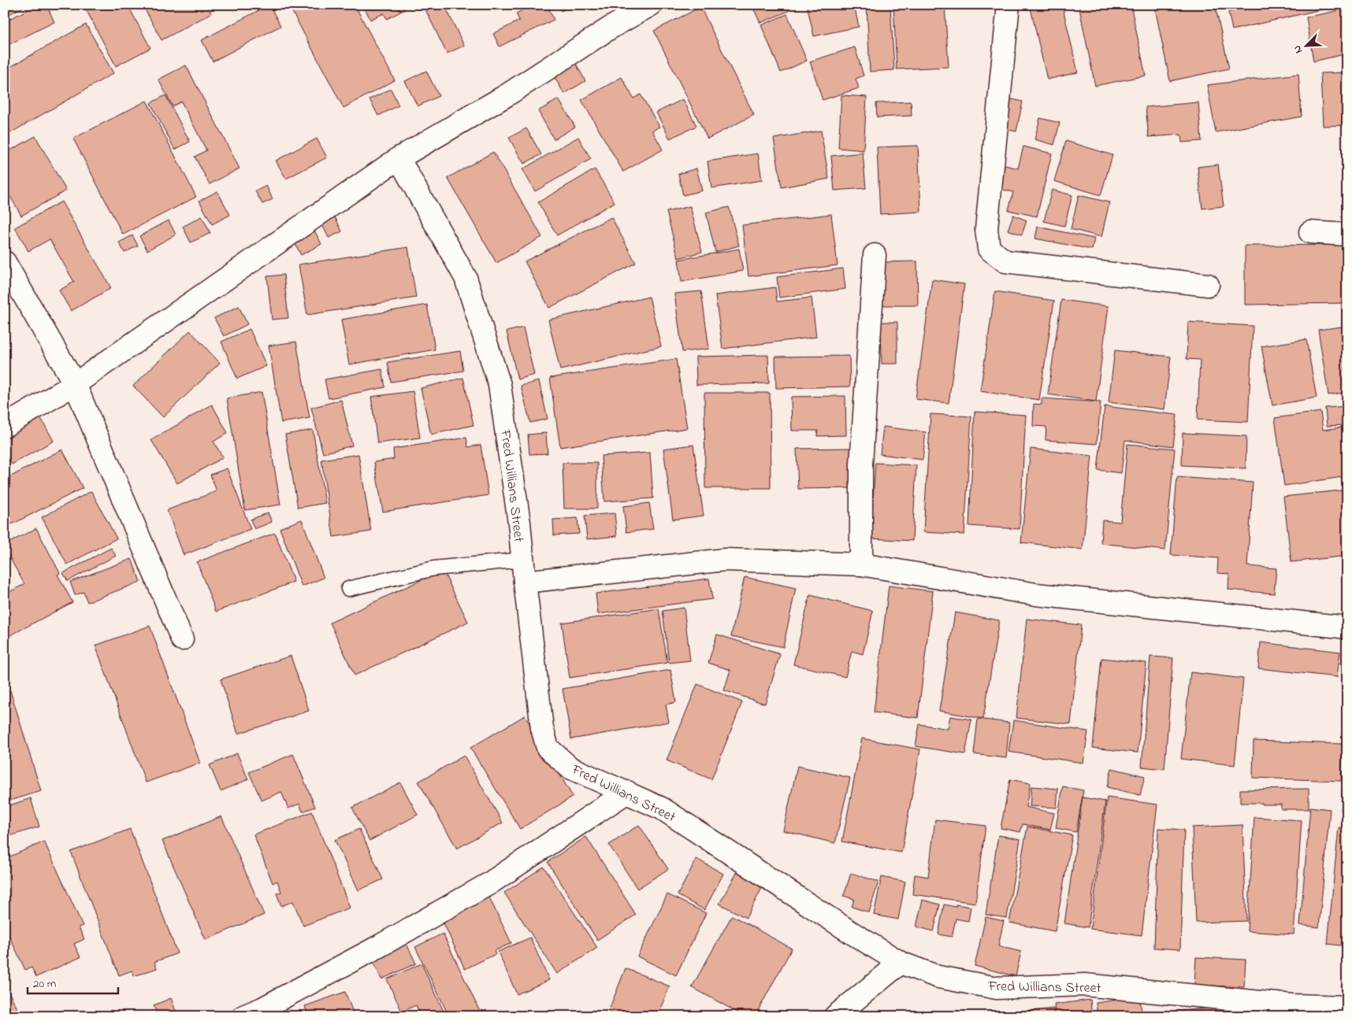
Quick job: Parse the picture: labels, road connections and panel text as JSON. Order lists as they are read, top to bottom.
{
  "streets": {
    "street": ["Fred Willians Street"]
  },
  "scale_bar": "20 m",
  "north": "bottom left"
}
